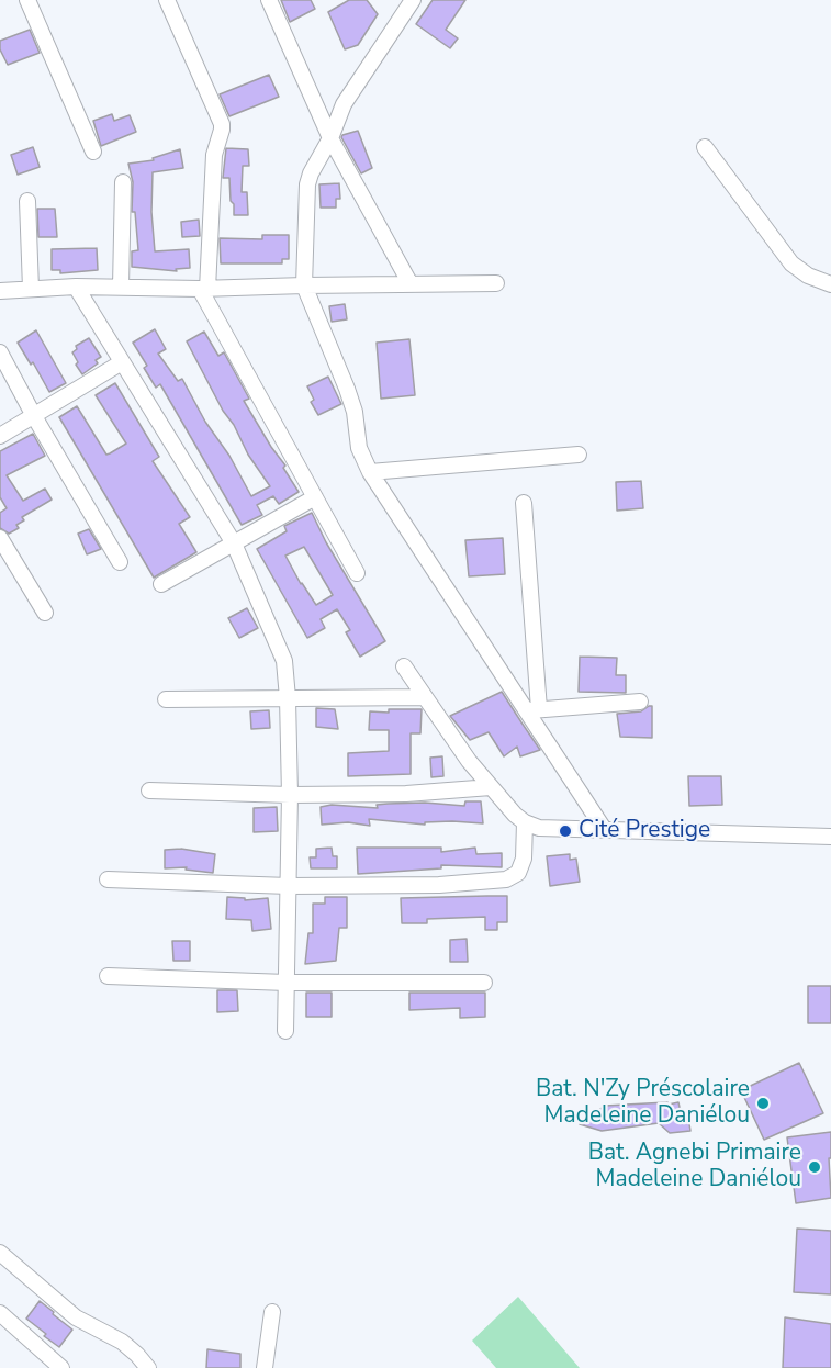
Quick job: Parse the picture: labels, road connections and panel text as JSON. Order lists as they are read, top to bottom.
{
  "places": ["Cité Prestige", "Bat. N'Zy Préscolaire Madeleine Daniélou", "Bat. Agnebi Primaire Madeleine Daniélou"]
}
